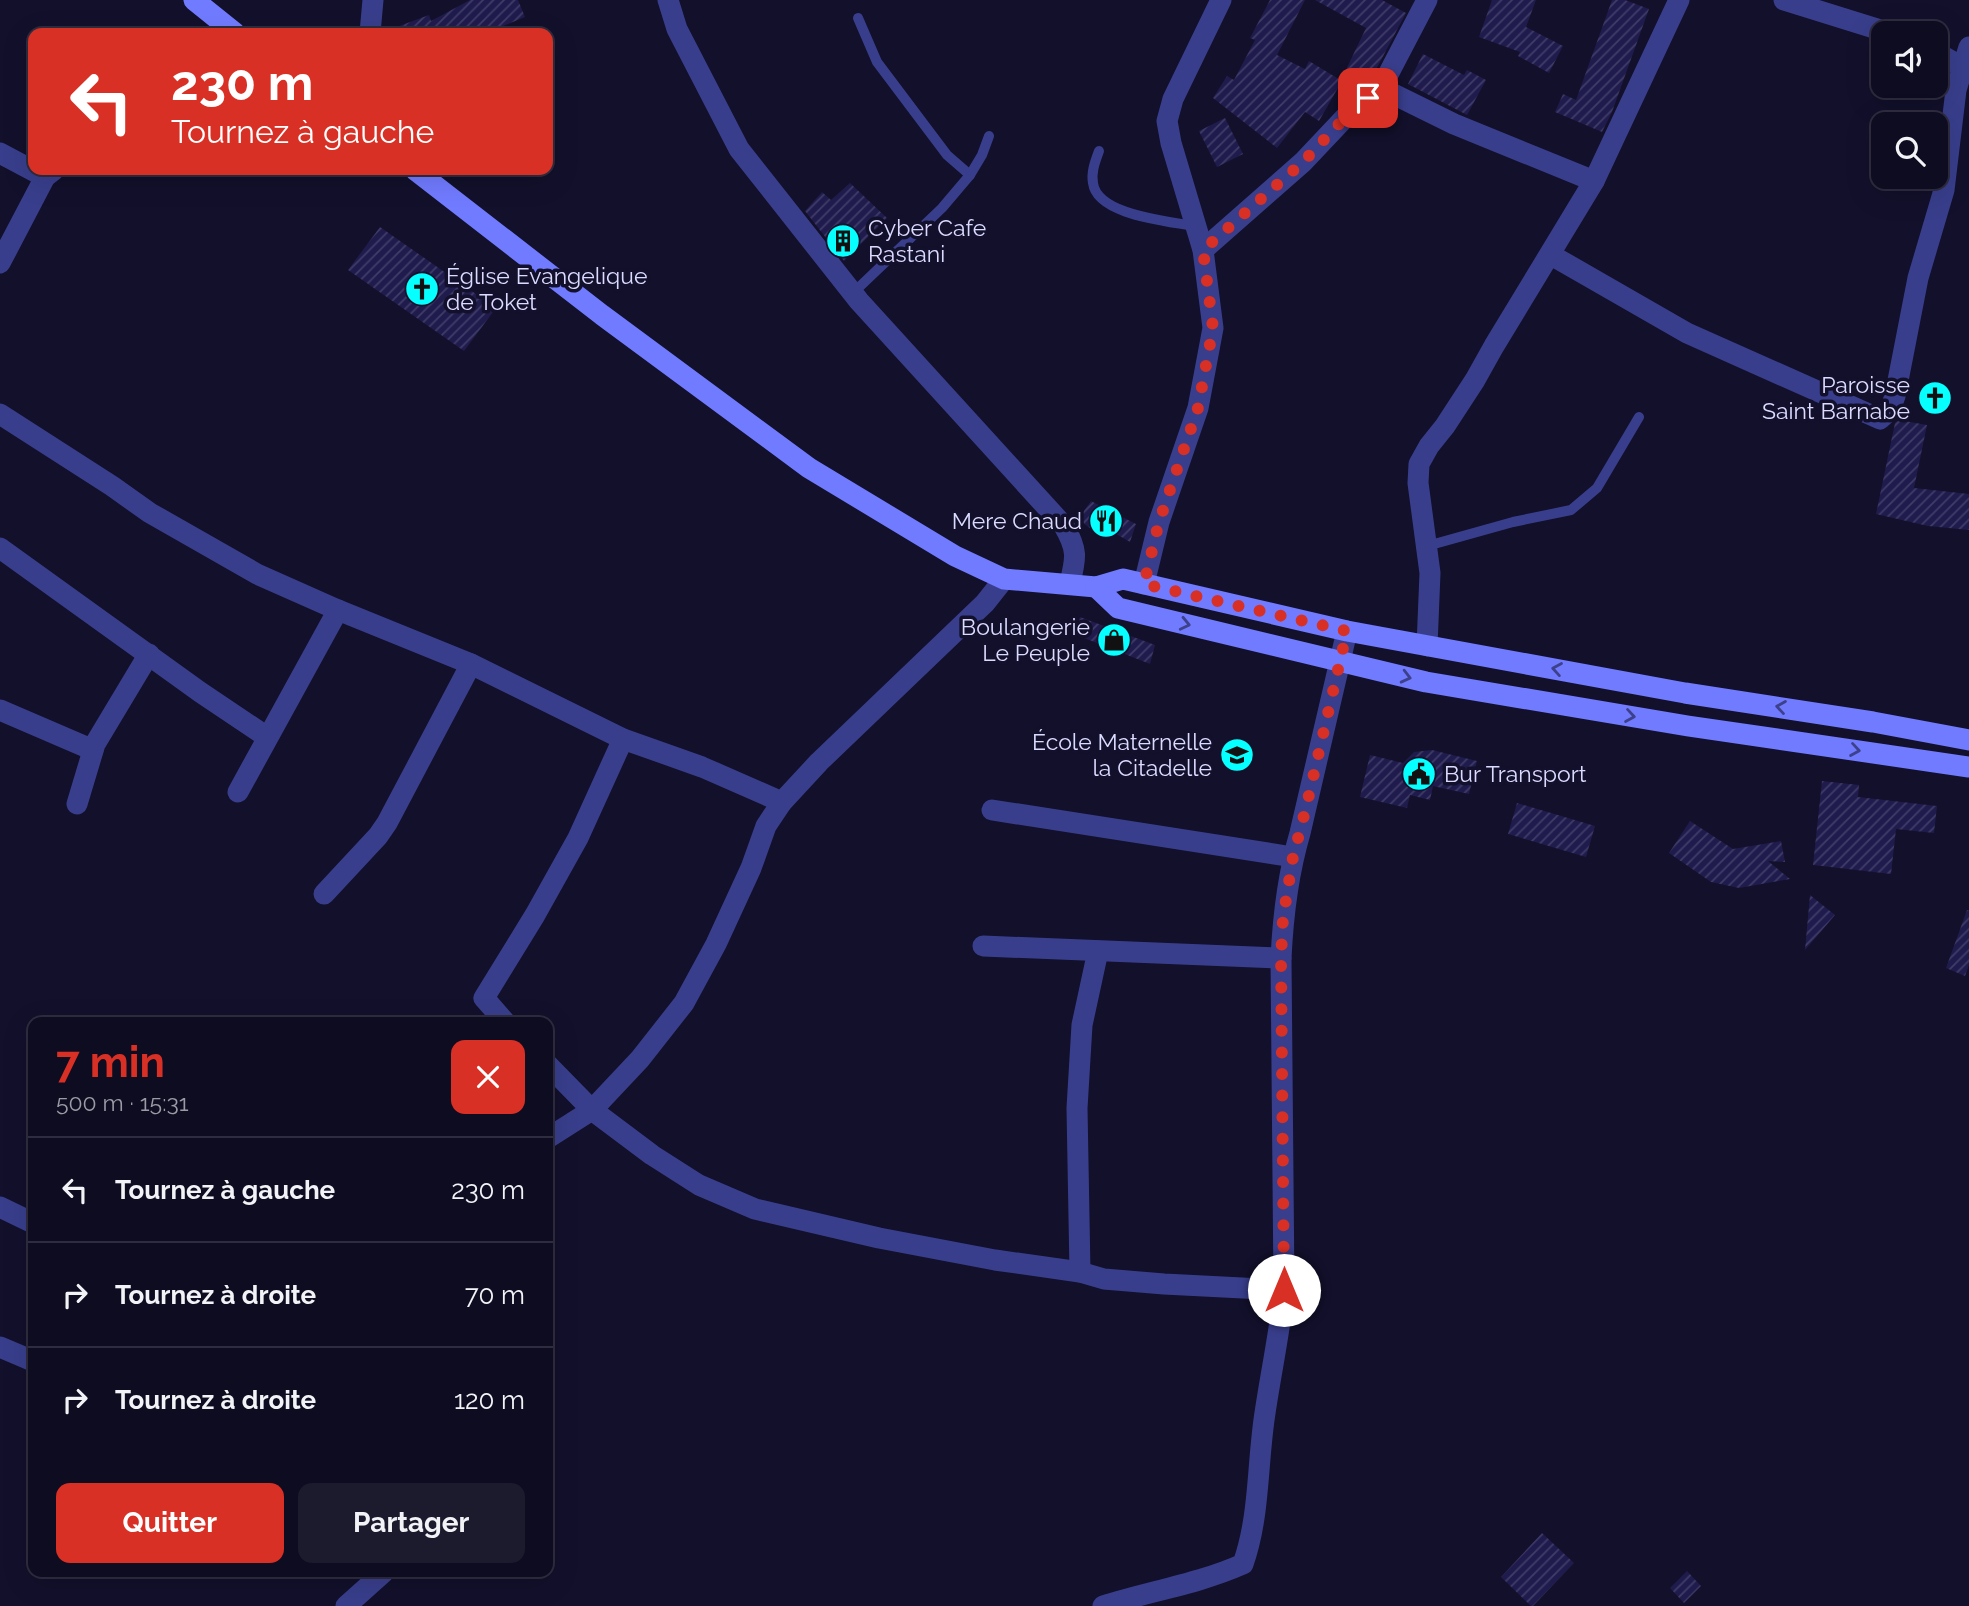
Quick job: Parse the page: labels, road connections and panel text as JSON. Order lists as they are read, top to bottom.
{
  "places": {
    "building": ["Cyber Cafe Rastani"],
    "church": ["Église Evangelique de Toket", "Paroisse Saint Barnabe"],
    "restaurant": ["Mere Chaud"],
    "shop": ["Boulangerie Le Peuple"],
    "school or university": ["École Maternelle la Citadelle"],
    "public building": ["Bur Transport"]
  },
  "page": {
    "turn": ["230 m", "Tournez à gauche"],
    "heading": ["7 min", "500 m · 15:31"],
    "list": [
      {
        "name": "Tournez à gauche",
        "value": "230 m"
      },
      {
        "name": "Tournez à droite",
        "value": "70 m"
      },
      {
        "name": "Tournez à droite",
        "value": "120 m"
      }
    ],
    "buttons": ["Quitter", "Partager"]
  }
}
